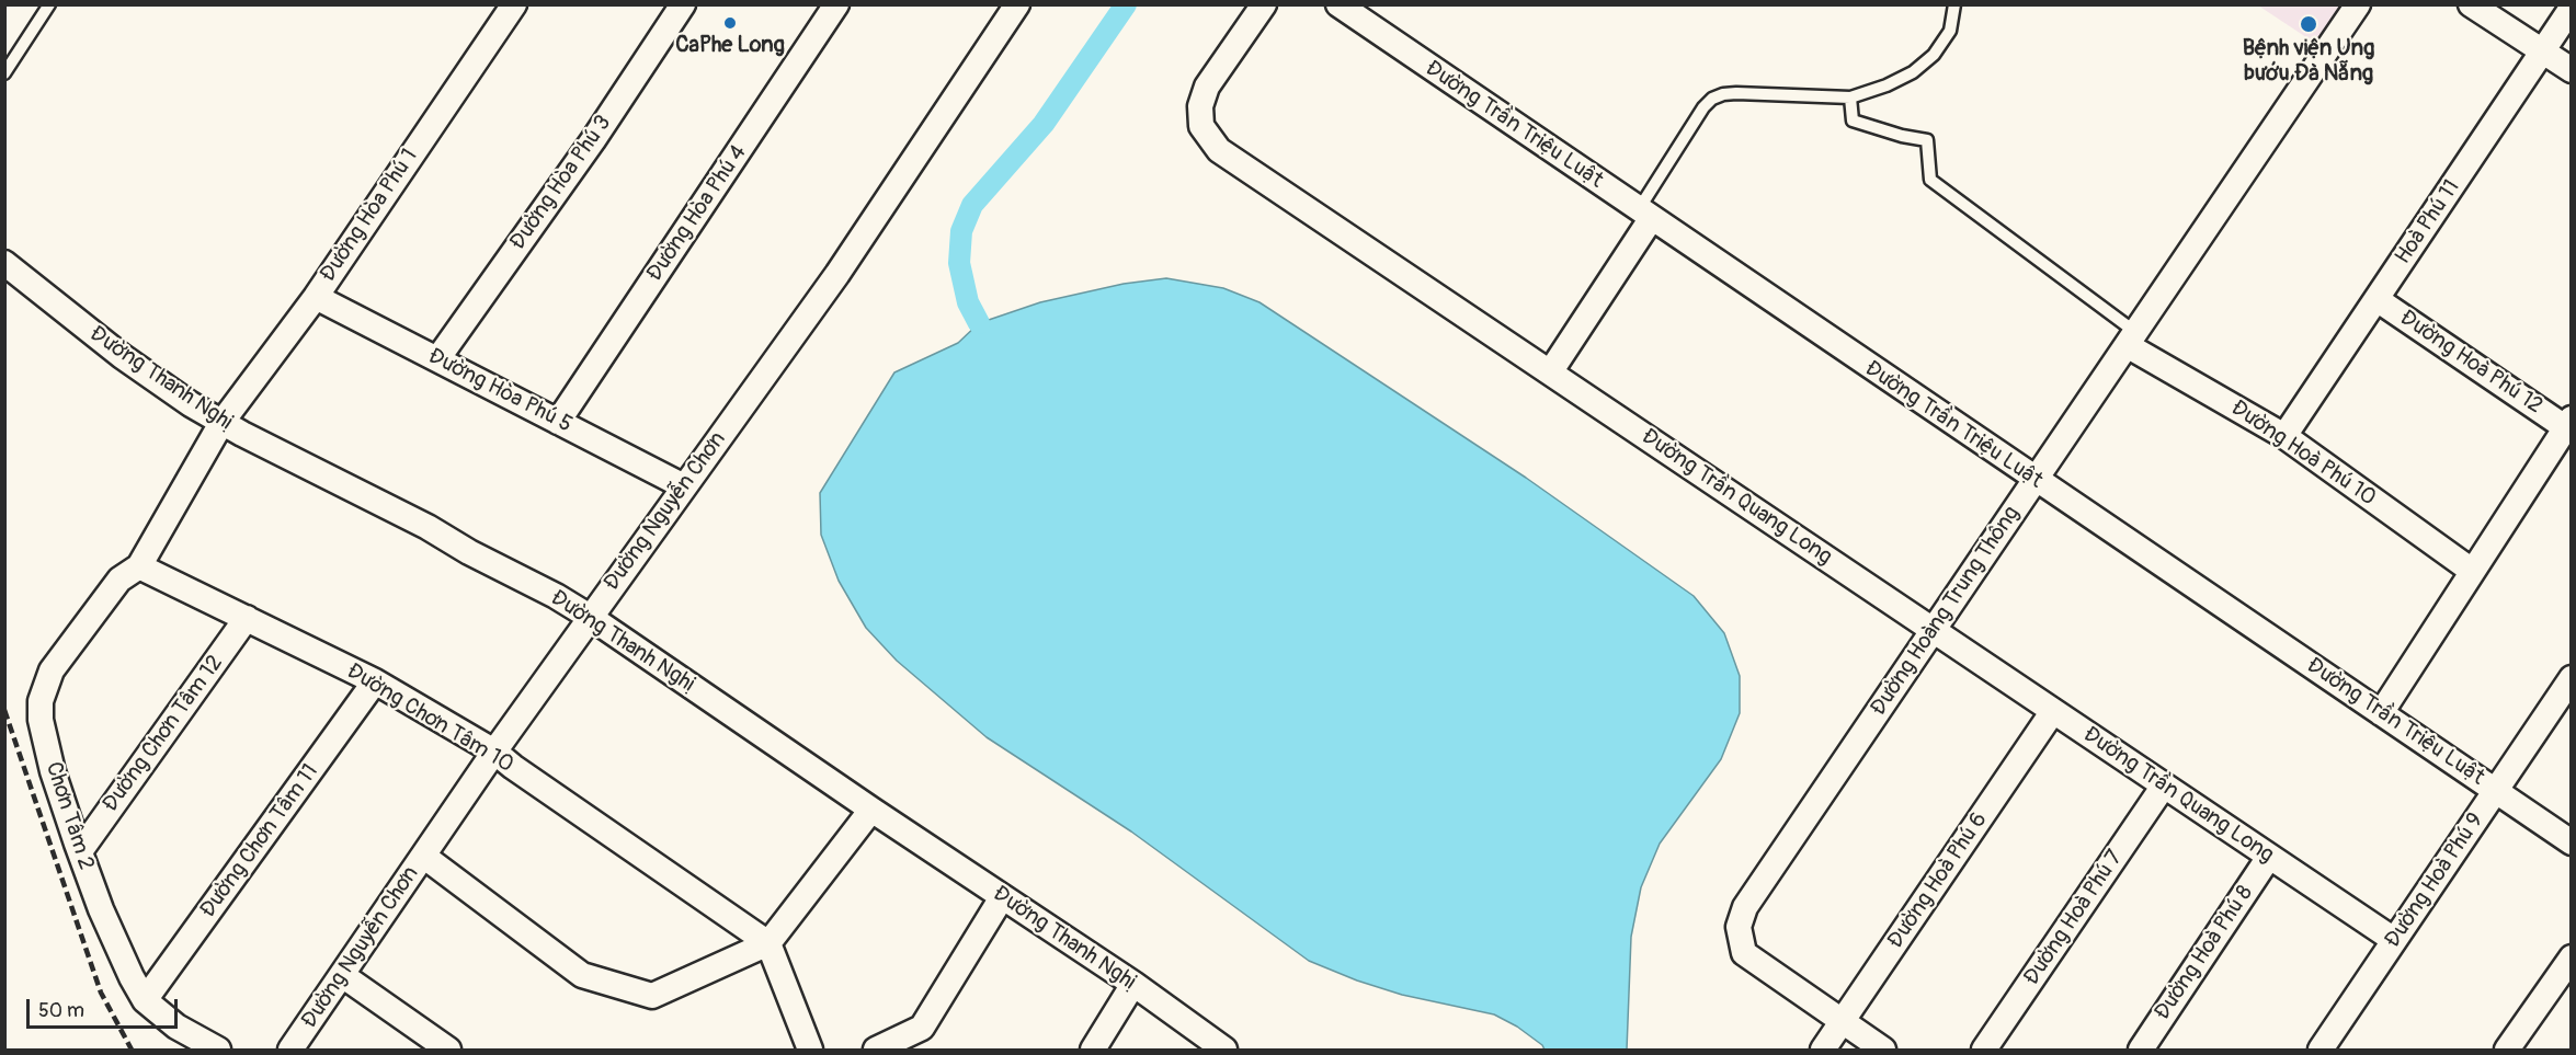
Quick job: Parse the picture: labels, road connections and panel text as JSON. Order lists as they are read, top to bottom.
{
  "streets": {
    "street": [
      "Đường Trần Triệu Luật",
      "Đường Hòa Phú 3",
      "Đường Hòa Phú 4",
      "Đường Hòa Phú 1",
      "Hoà Phú 11",
      "Đường Hoà Phú 12",
      "Đường Thanh Nghị",
      "Đường Hòa Phú 5",
      "Đường Hoà Phú 10",
      "Đường Trần Quang Long",
      "Đường Nguyễn Chơn",
      "Đường Hoàng Trung Thông",
      "Đường Chơn Tâm 10",
      "Đường Chơn Tâm 12",
      "Chơn Tâm 2",
      "Đường Chơn Tâm 11",
      "Đường Hoà Phú 6",
      "Đường Hoà Phú 9",
      "Đường Hoà Phú 7",
      "Đường Hoà Phú 8"
    ]
  },
  "crossings": [
    ["Đường Trần Triệu Luật", "Đường Hoàng Trung Thông"],
    ["Đường Trần Triệu Luật", "Đường Hoà Phú 9"],
    ["Đường Hòa Phú 3", "Đường Hòa Phú 5"],
    ["Đường Hòa Phú 4", "Đường Hòa Phú 5"],
    ["Đường Hòa Phú 1", "Đường Thanh Nghị"],
    ["Đường Hòa Phú 1", "Đường Hòa Phú 5"],
    ["Đường Hòa Phú 1", "Đường Chơn Tâm 10"],
    ["Đường Hòa Phú 1", "Chơn Tâm 2"],
    ["Hoà Phú 11", "Đường Hoà Phú 12"],
    ["Hoà Phú 11", "Đường Hoà Phú 10"],
    ["Đường Thanh Nghị", "Đường Nguyễn Chơn"],
    ["Đường Hòa Phú 5", "Đường Nguyễn Chơn"],
    ["Đường Hoà Phú 10", "Đường Hoàng Trung Thông"],
    ["Đường Trần Quang Long", "Đường Hoàng Trung Thông"],
    ["Đường Trần Quang Long", "Đường Hoà Phú 6"],
    ["Đường Trần Quang Long", "Đường Hoà Phú 9"],
    ["Đường Trần Quang Long", "Đường Hoà Phú 7"],
    ["Đường Trần Quang Long", "Đường Hoà Phú 8"],
    ["Đường Nguyễn Chơn", "Đường Chơn Tâm 10"],
    ["Đường Hoàng Trung Thông", "Đường Hoà Phú 6"],
    ["Đường Chơn Tâm 10", "Đường Chơn Tâm 12"],
    ["Đường Chơn Tâm 10", "Chơn Tâm 2"],
    ["Đường Chơn Tâm 10", "Đường Chơn Tâm 11"],
    ["Đường Chơn Tâm 12", "Chơn Tâm 2"],
    ["Chơn Tâm 2", "Đường Chơn Tâm 11"]
  ],
  "places": ["CaPhe Long", "Bệnh viện Ung bướu Đà Nẵng"],
  "scale_bar": "50 m"
}
